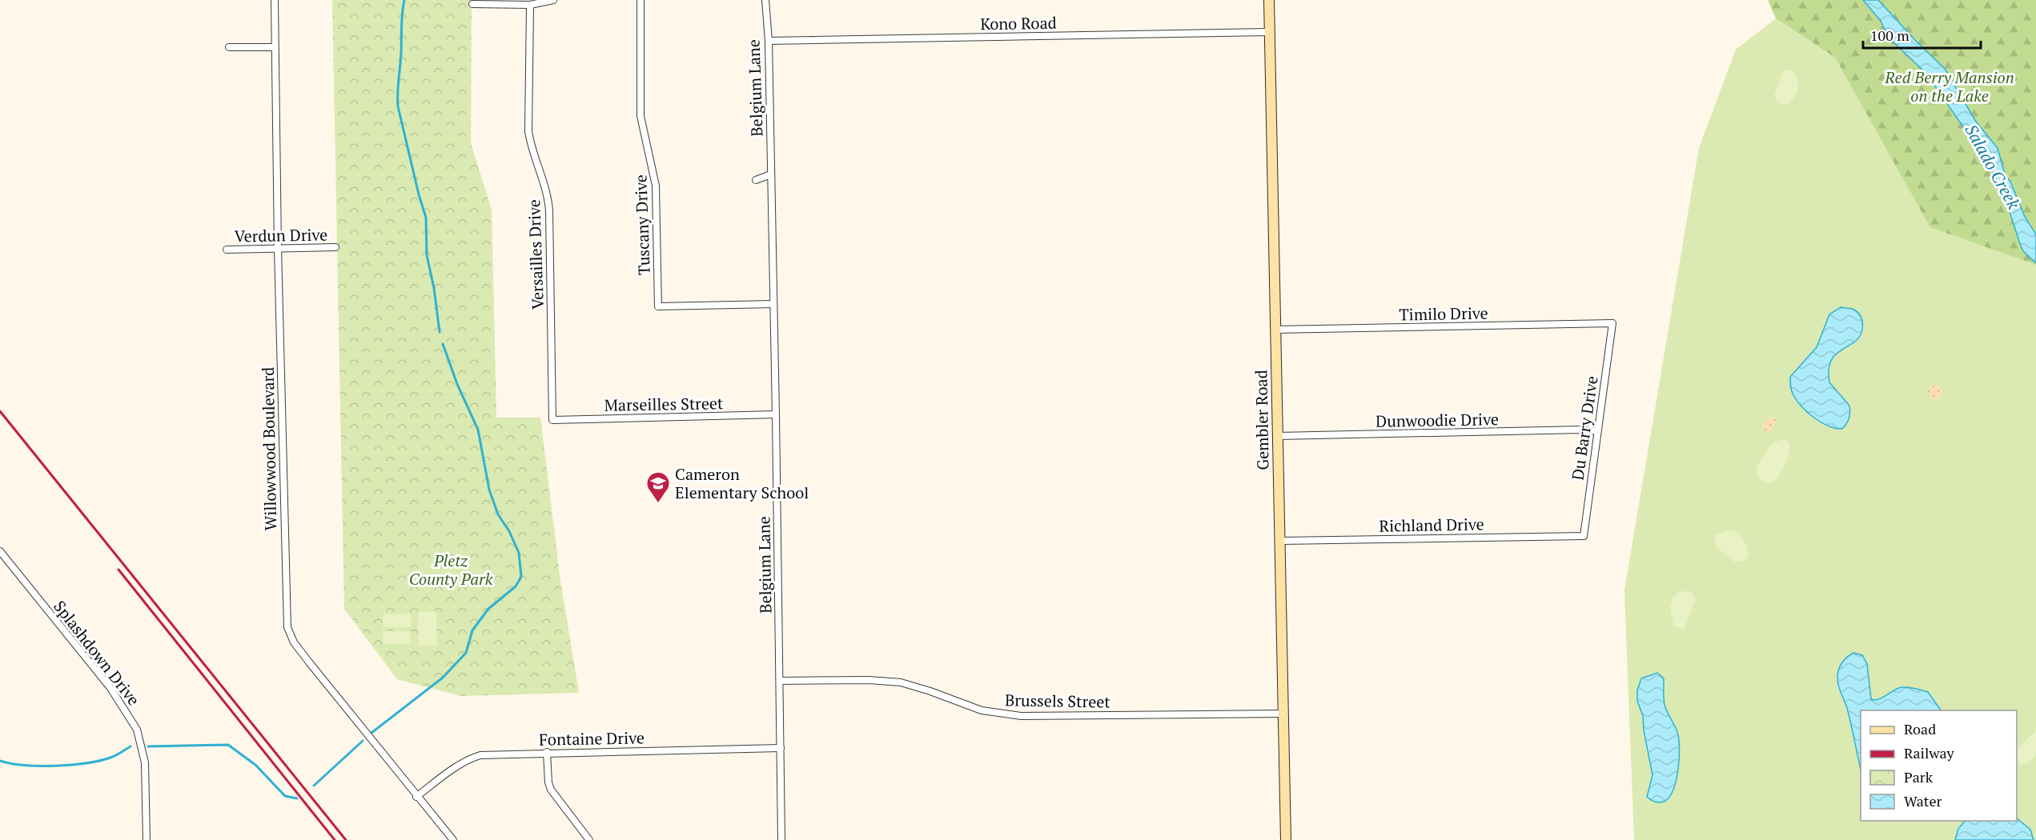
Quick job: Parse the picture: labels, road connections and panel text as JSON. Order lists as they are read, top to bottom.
{
  "streets": {
    "main road": ["Gembler Road"],
    "street": [
      "Kono Road",
      "Belgium Lane",
      "Tuscany Drive",
      "Verdun Drive",
      "Versailles Drive",
      "Timilo Drive",
      "Marseilles Street",
      "Dunwoodie Drive",
      "Du Barry Drive",
      "Willowwood Boulevard",
      "Richland Drive",
      "Splashdown Drive",
      "Brussels Street",
      "Fontaine Drive"
    ]
  },
  "crossings": [
    ["Kono Road", "Belgium Lane"],
    ["Kono Road", "Gembler Road"],
    ["Belgium Lane", "Tuscany Drive"],
    ["Belgium Lane", "Marseilles Street"],
    ["Belgium Lane", "Brussels Street"],
    ["Belgium Lane", "Fontaine Drive"],
    ["Verdun Drive", "Willowwood Boulevard"],
    ["Versailles Drive", "Marseilles Street"],
    ["Timilo Drive", "Gembler Road"],
    ["Timilo Drive", "Du Barry Drive"],
    ["Gembler Road", "Dunwoodie Drive"],
    ["Gembler Road", "Richland Drive"],
    ["Gembler Road", "Brussels Street"],
    ["Dunwoodie Drive", "Du Barry Drive"],
    ["Du Barry Drive", "Richland Drive"],
    ["Willowwood Boulevard", "Fontaine Drive"]
  ],
  "water": ["Salado Creek"],
  "parks": ["Red Berry Mansion on the Lake", "Pletz County Park"],
  "places": {
    "school or university": ["Cameron Elementary School"]
  },
  "legend": [
    "Road",
    "Railway",
    "Park",
    "Water"
  ],
  "scale_bar": "100 m"
}
